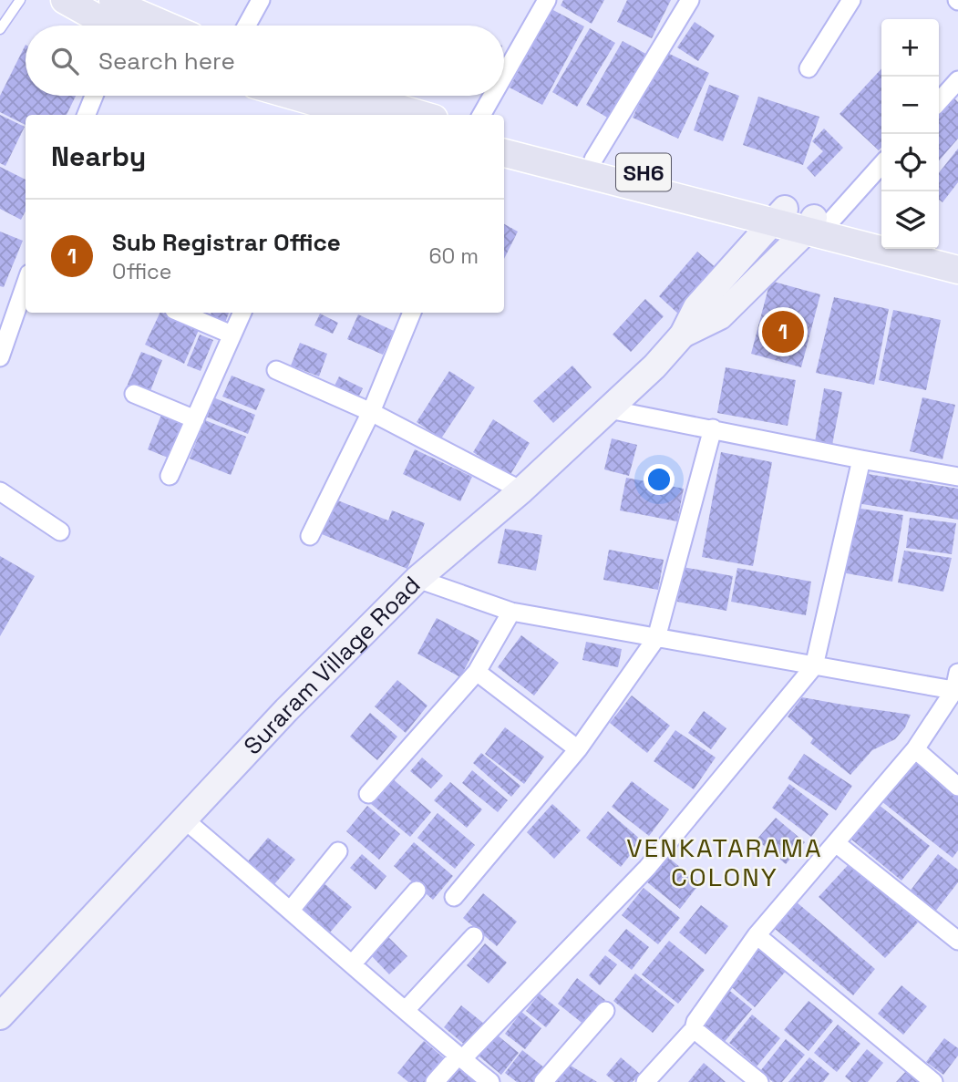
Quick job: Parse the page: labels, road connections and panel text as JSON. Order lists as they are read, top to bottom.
{
  "streets": {
    "main road": ["SH6", "Suraram Village Road"]
  },
  "crossings": [
    ["SH6", "Suraram Village Road"]
  ],
  "districts": ["VENKATARAMA COLONY"],
  "page": {
    "map_buttons": ["+", "−"],
    "search": "Search here",
    "heading": "Nearby",
    "list": [
      {
        "mark": "1",
        "name": "Sub Registrar Office",
        "note": "Office",
        "value": "60 m"
      }
    ],
    "pins": "1"
  }
}
